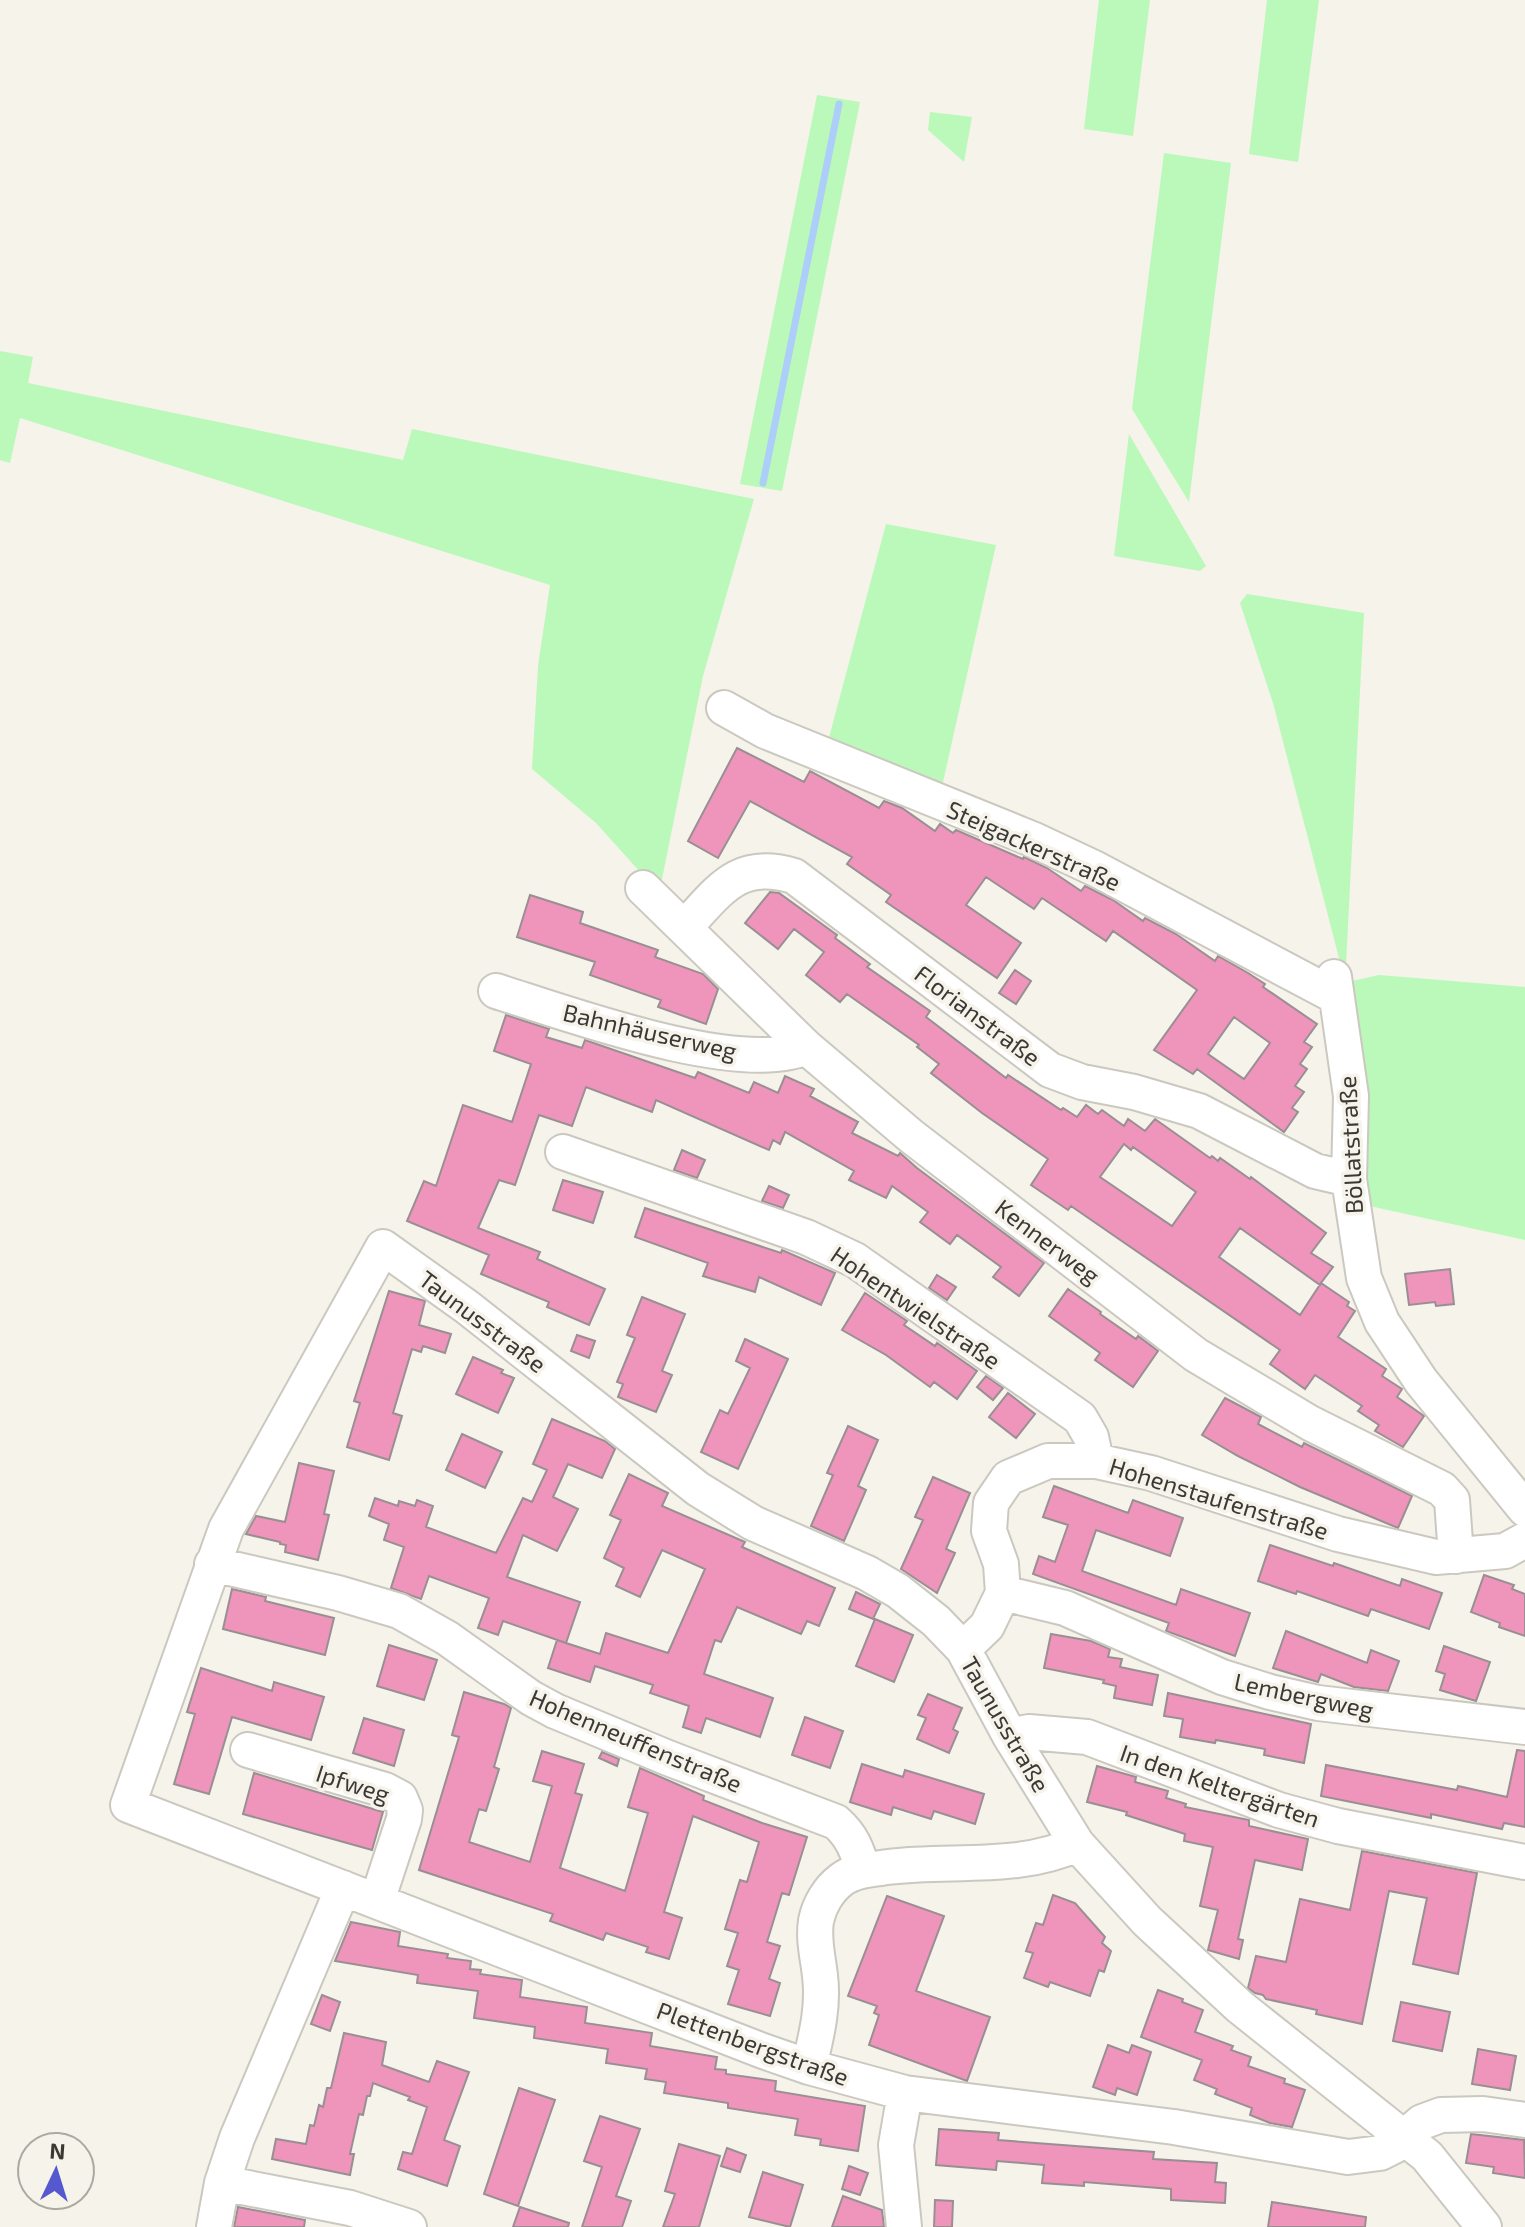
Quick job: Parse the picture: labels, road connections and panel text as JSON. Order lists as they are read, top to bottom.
{
  "streets": {
    "street": [
      "Steigackerstraße",
      "Florianstraße",
      "Bahnhäuserweg",
      "Böllatstraße",
      "Kennerweg",
      "Hohentwielstraße",
      "Taunusstraße",
      "Hohenstaufenstraße",
      "Lembergweg",
      "Hohenneuffenstraße",
      "Ipfweg",
      "In den Keltergärten",
      "Plettenbergstraße"
    ]
  },
  "crossings": [
    ["Steigackerstraße", "Böllatstraße"],
    ["Florianstraße", "Böllatstraße"],
    ["Florianstraße", "Kennerweg"],
    ["Bahnhäuserweg", "Kennerweg"],
    ["Kennerweg", "Hohenstaufenstraße"],
    ["Hohentwielstraße", "Hohenstaufenstraße"],
    ["Taunusstraße", "Hohenneuffenstraße"],
    ["Taunusstraße", "In den Keltergärten"],
    ["Taunusstraße", "Plettenbergstraße"],
    ["Hohenstaufenstraße", "Lembergweg"],
    ["Hohenneuffenstraße", "Plettenbergstraße"],
    ["Ipfweg", "Plettenbergstraße"]
  ],
  "north": "top"
}
